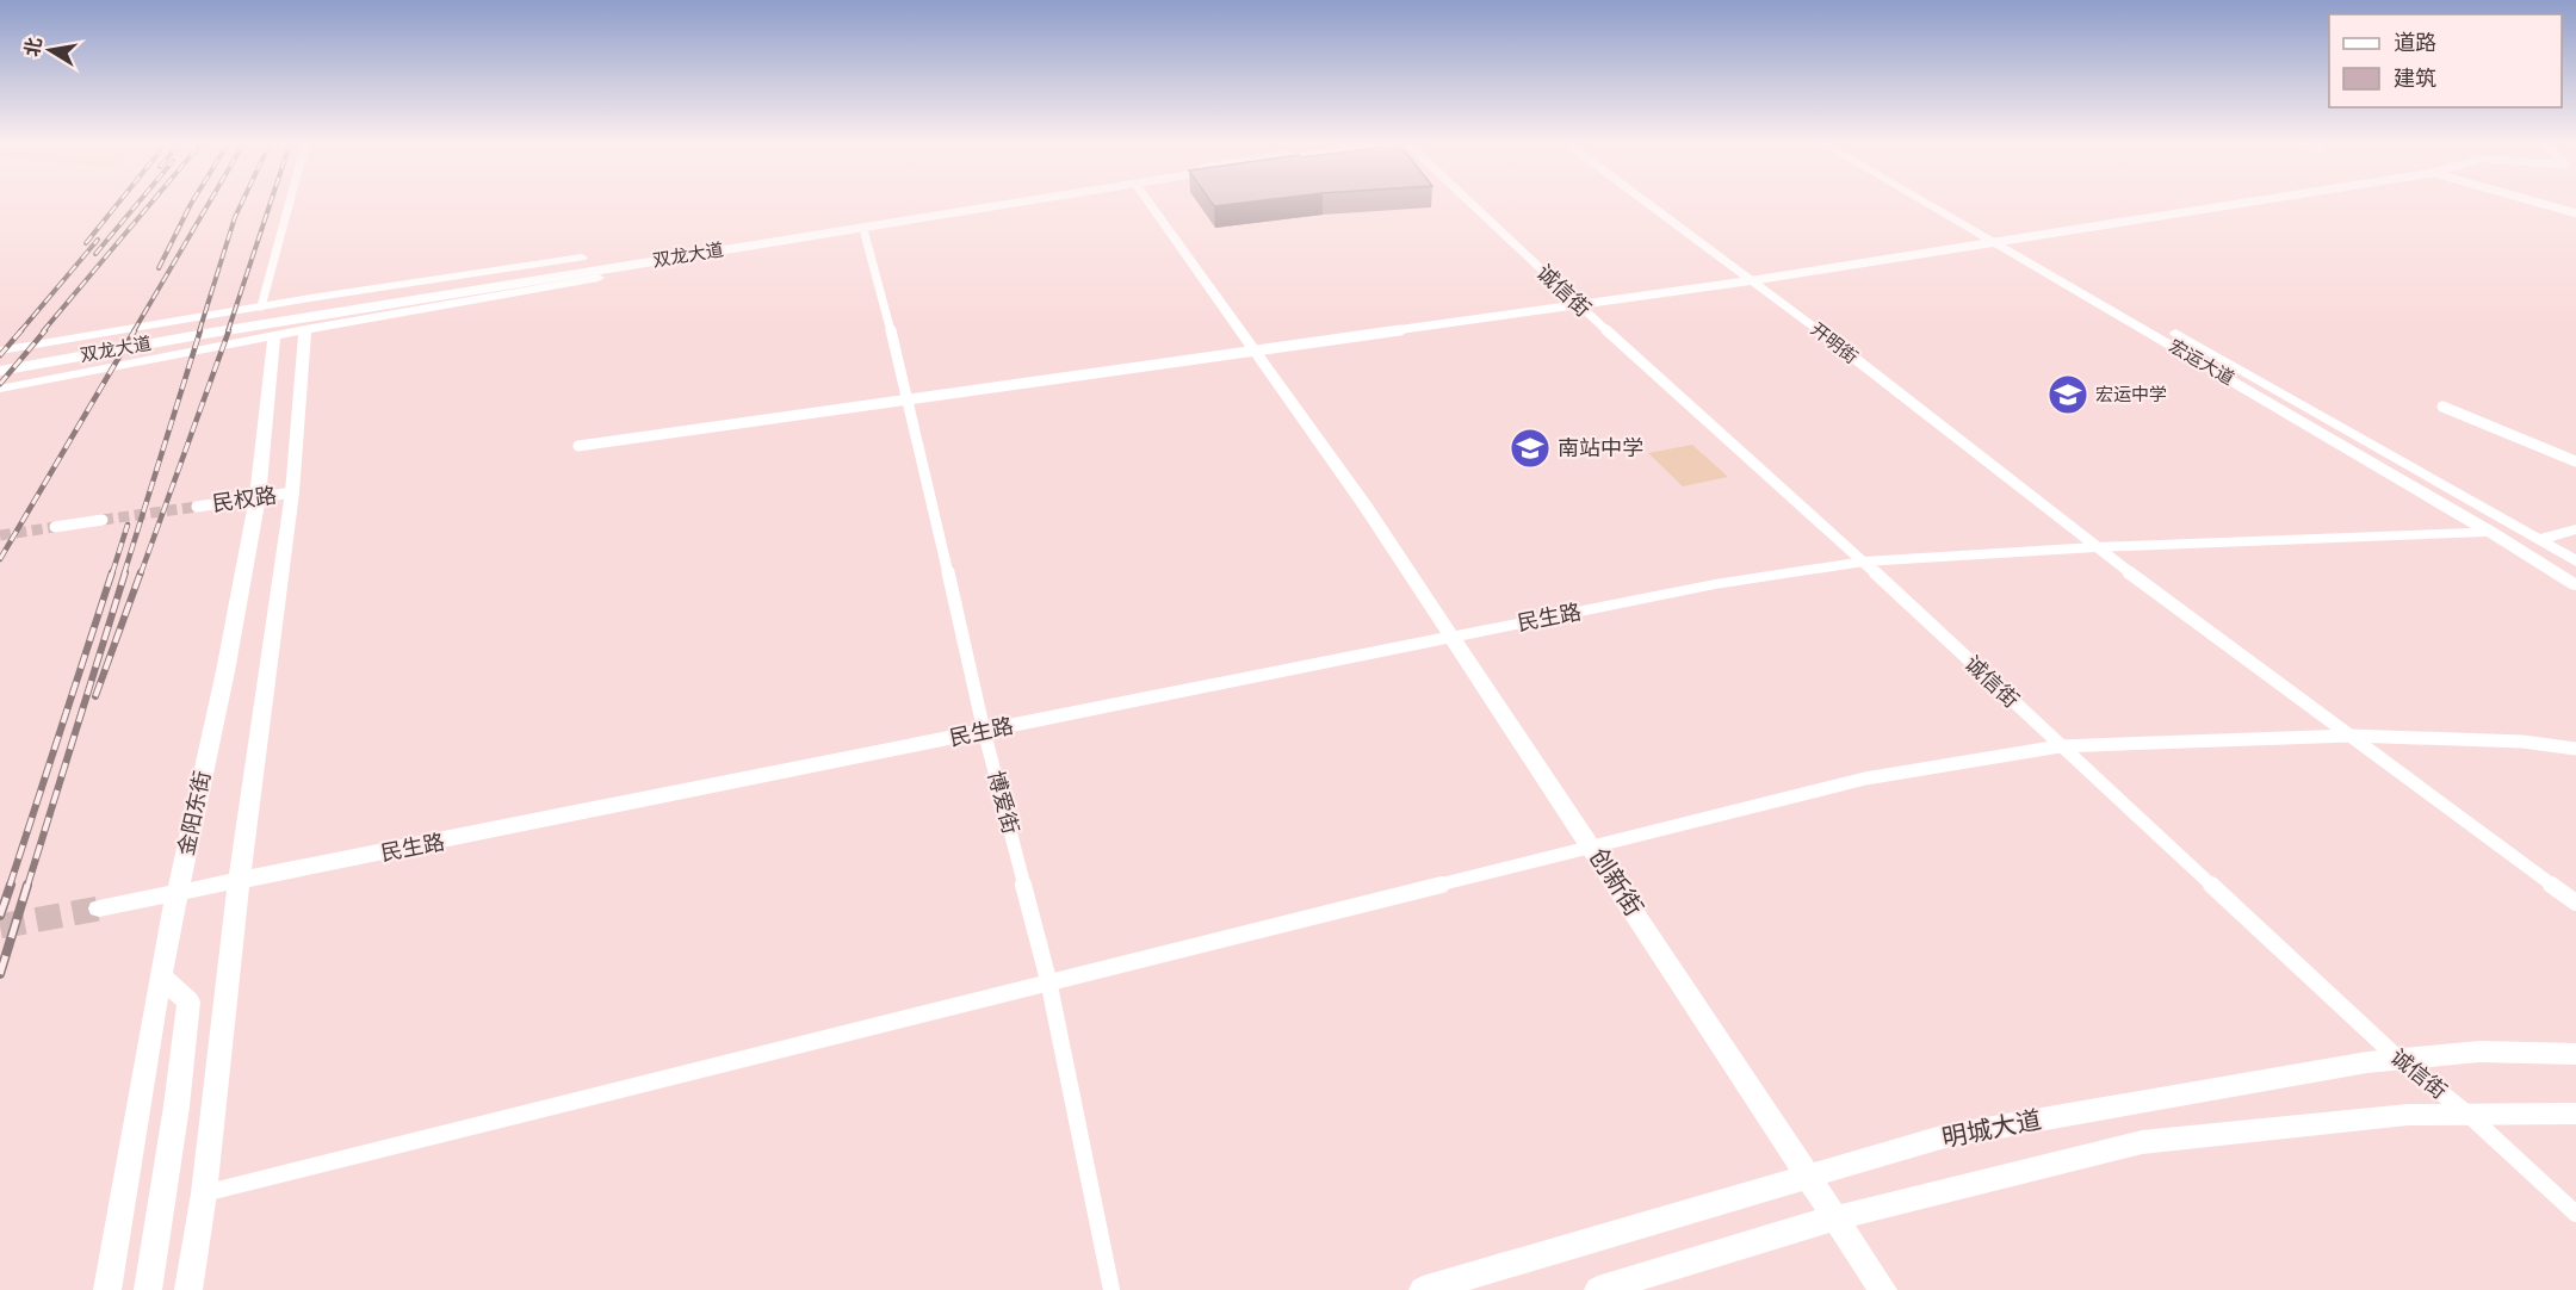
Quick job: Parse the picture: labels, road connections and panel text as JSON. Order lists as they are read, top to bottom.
{
  "streets": {
    "highway": ["双龙大道"],
    "street": [
      "诚信街",
      "开明街",
      "宏运大道",
      "民权路",
      "民生路",
      "博爱街",
      "金阳东街",
      "创新街",
      "明城大道"
    ]
  },
  "crossings": [
    ["双龙大道", "博爱街"],
    ["诚信街", "民生路"],
    ["诚信街", "明城大道"],
    ["开明街", "民生路"],
    ["宏运大道", "民生路"],
    ["民权路", "金阳东街"],
    ["民生路", "博爱街"],
    ["民生路", "金阳东街"],
    ["民生路", "创新街"],
    ["创新街", "明城大道"]
  ],
  "places": {
    "school or university": ["宏运中学", "南站中学"]
  },
  "legend": ["道路", "建筑"],
  "north": "left"
}
